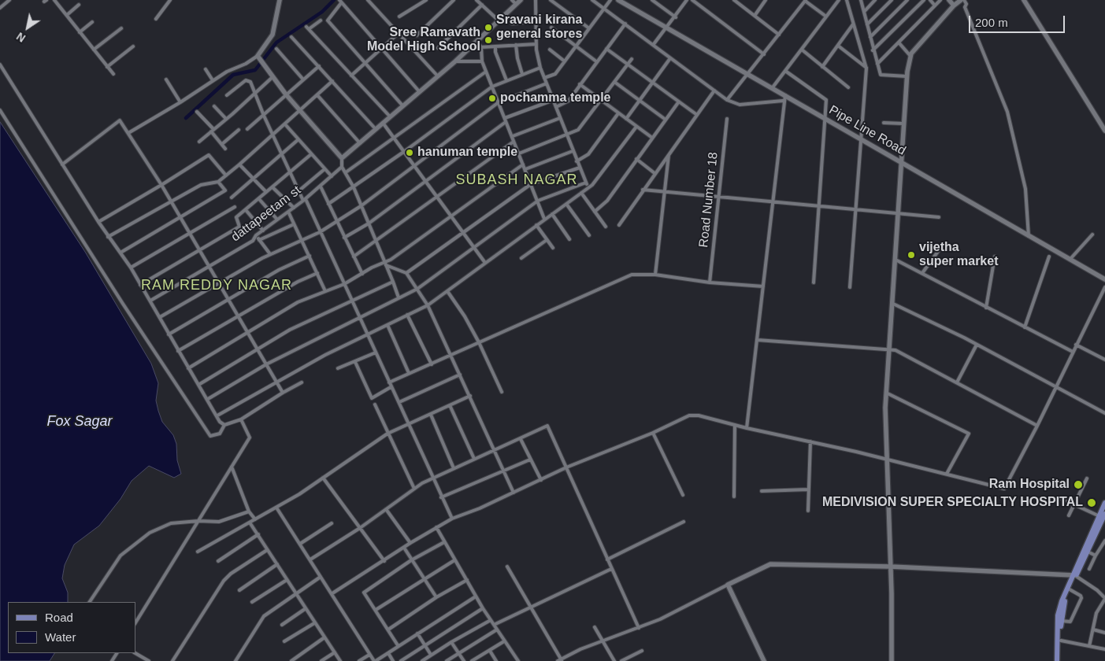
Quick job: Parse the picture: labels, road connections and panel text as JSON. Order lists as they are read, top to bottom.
{
  "streets": {
    "street": ["Pipe Line Road", "Road Number 18", "dattapeetam st"]
  },
  "districts": ["SUBASH NAGAR", "RAM REDDY NAGAR"],
  "water": ["Fox Sagar"],
  "places": [
    "Sravani kirana general stores",
    "Sree Ramavath Model High School",
    "pochamma temple",
    "hanuman temple",
    "vijetha super market",
    "Ram Hospital",
    "MEDIVISION SUPER SPECIALTY HOSPITAL"
  ],
  "legend": ["Road", "Water"],
  "scale_bar": "200 m",
  "north": "bottom left"
}
